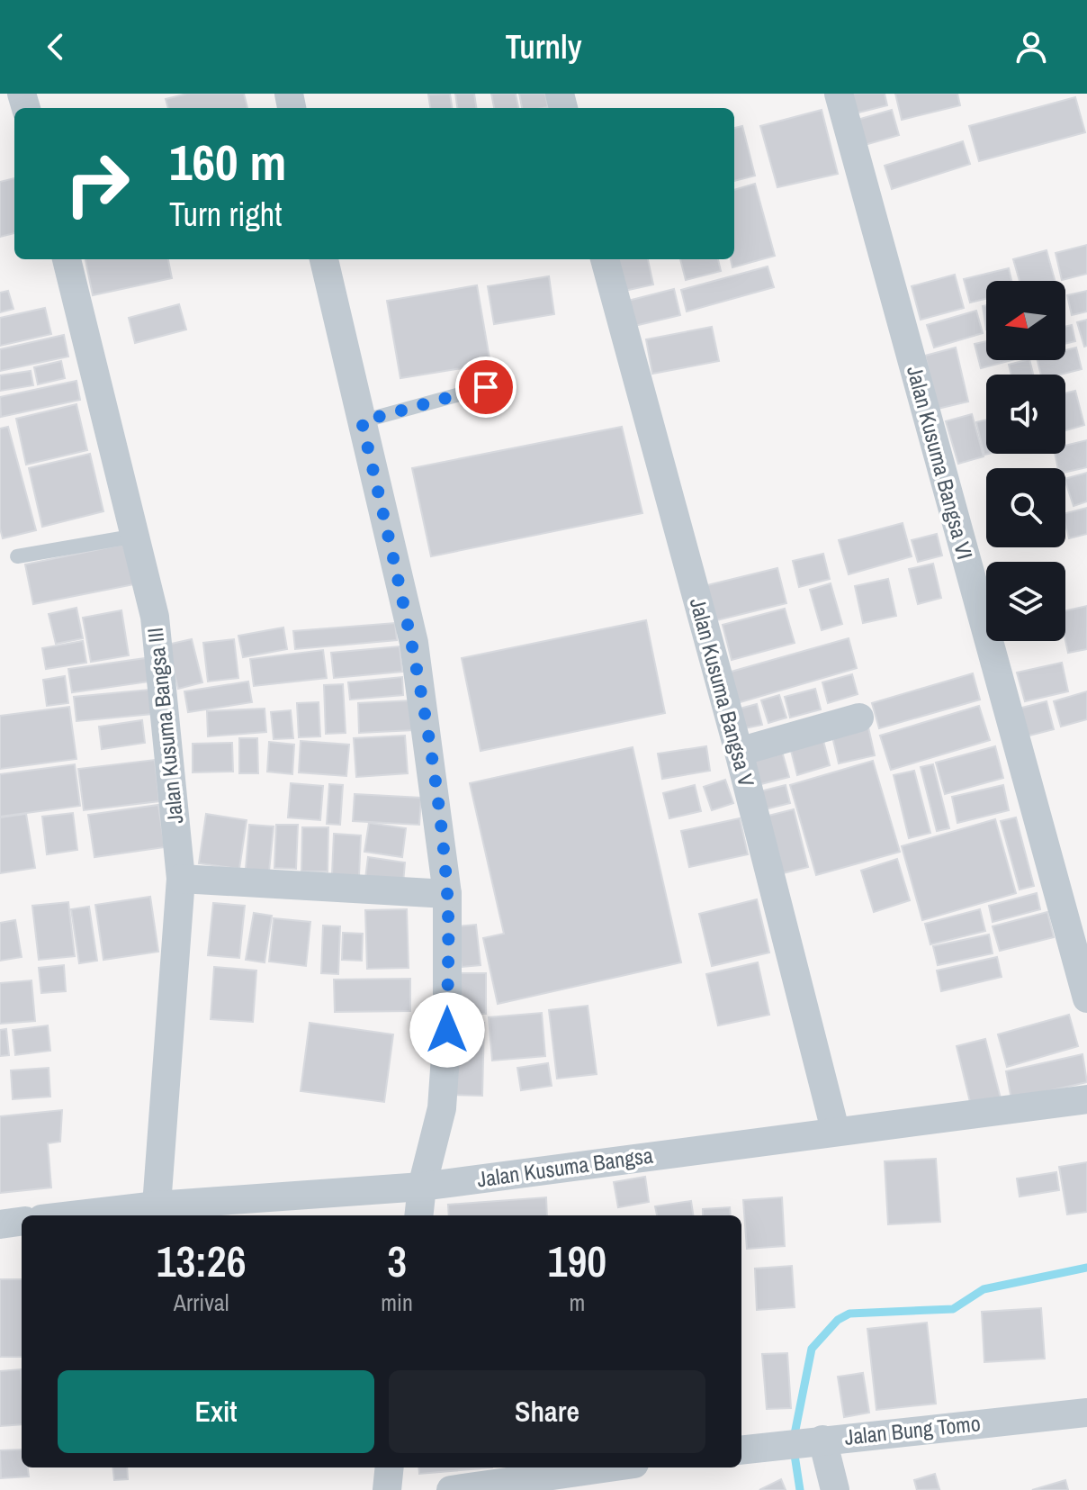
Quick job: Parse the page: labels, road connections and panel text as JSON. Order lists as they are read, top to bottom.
{
  "streets": {
    "street": [
      "Jalan Kusuma Bangsa VI",
      "Jalan Kusuma Bangsa V",
      "Jalan Kusuma Bangsa III",
      "Jalan Kusuma Bangsa",
      "Jalan Bung Tomo"
    ]
  },
  "crossings": [
    ["Jalan Kusuma Bangsa V", "Jalan Kusuma Bangsa"],
    ["Jalan Kusuma Bangsa III", "Jalan Kusuma Bangsa"]
  ],
  "north": "left",
  "page": {
    "header": "Turnly",
    "turn": ["160 m", "Turn right"],
    "eta": [
      "13:26",
      "Arrival",
      "3",
      "min",
      "190",
      "m"
    ],
    "buttons": ["Exit", "Share"]
  }
}
